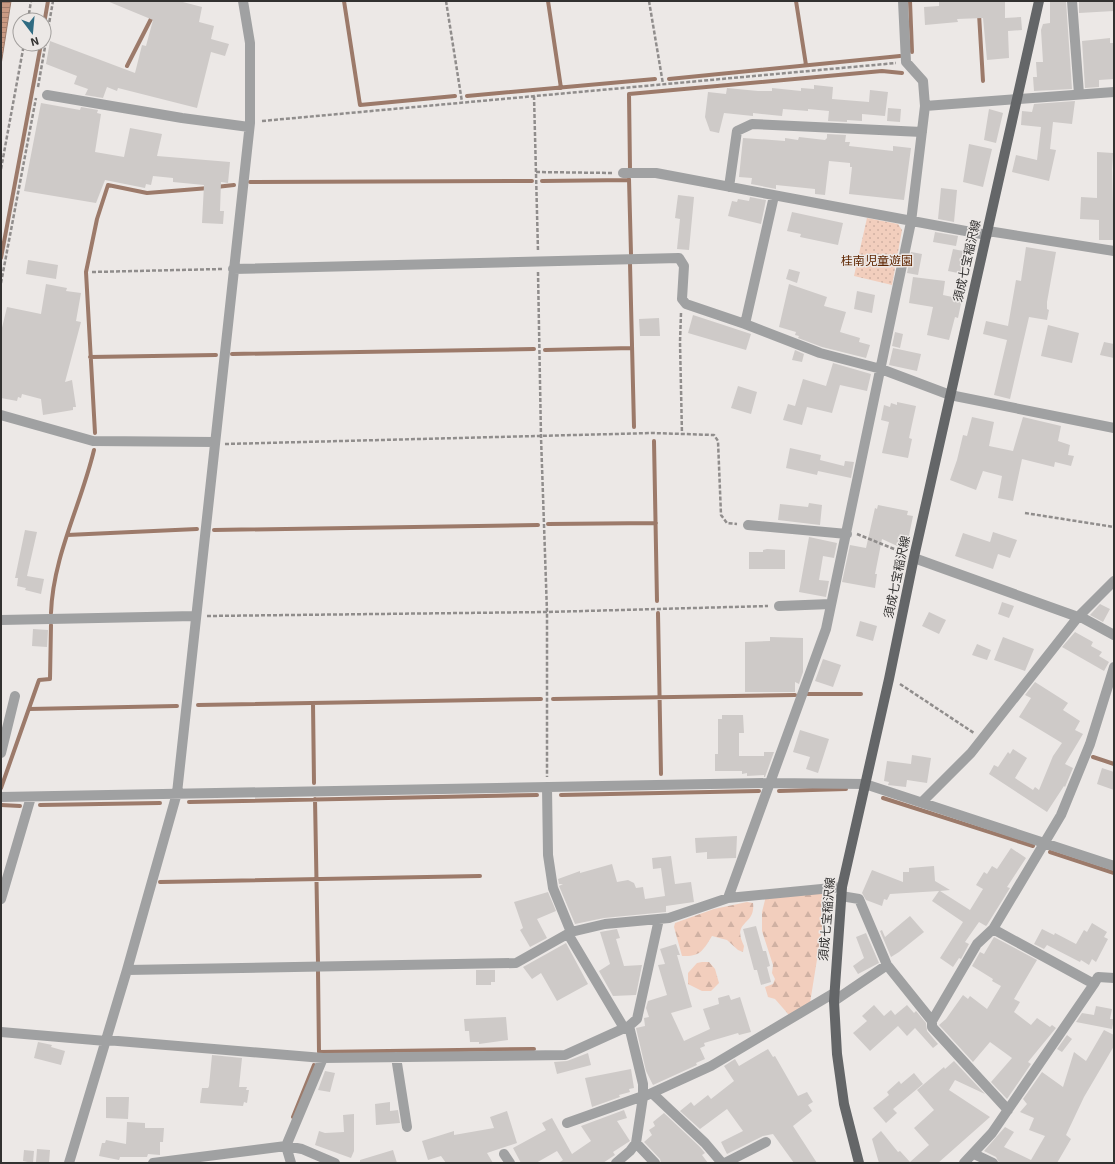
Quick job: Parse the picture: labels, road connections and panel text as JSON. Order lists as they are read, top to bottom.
{
  "streets": {
    "main road": ["須成七宝稲沢線"]
  },
  "parks": ["桂南児童遊園"],
  "north": "bottom"
}
